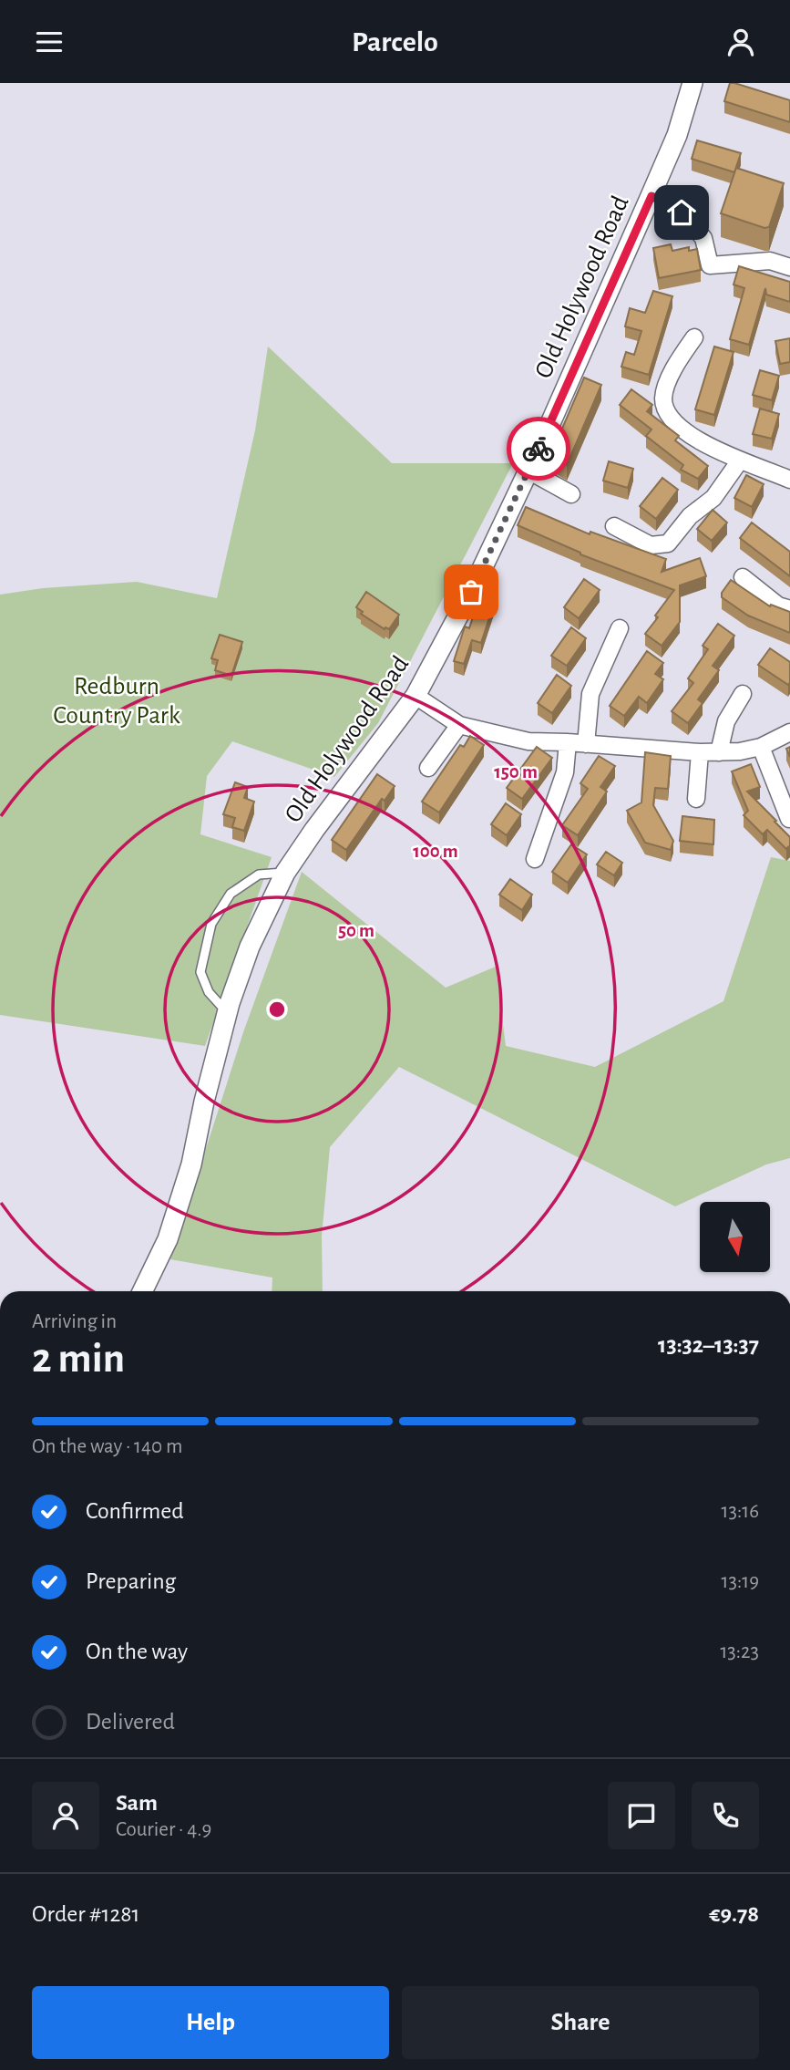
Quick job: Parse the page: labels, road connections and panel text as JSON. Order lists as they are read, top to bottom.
{
  "streets": {
    "street": ["Old Holywood Road"]
  },
  "parks": ["Redburn Country Park"],
  "north": "bottom",
  "page": {
    "header": "Parcelo",
    "heading": ["2 min", "Arriving in", "13:32–13:37"],
    "panel": [
      "Sam",
      "Courier · 4.9",
      "Order #1281",
      "€9.78"
    ],
    "bar": "On the way · 140 m",
    "list": [
      ["Confirmed", "13:16"],
      ["Preparing", "13:19"],
      ["On the way", "13:23"],
      "Delivered"
    ],
    "buttons": ["Help", "Share"]
  },
  "rings": ["150 m", "100 m", "50 m"]
}
